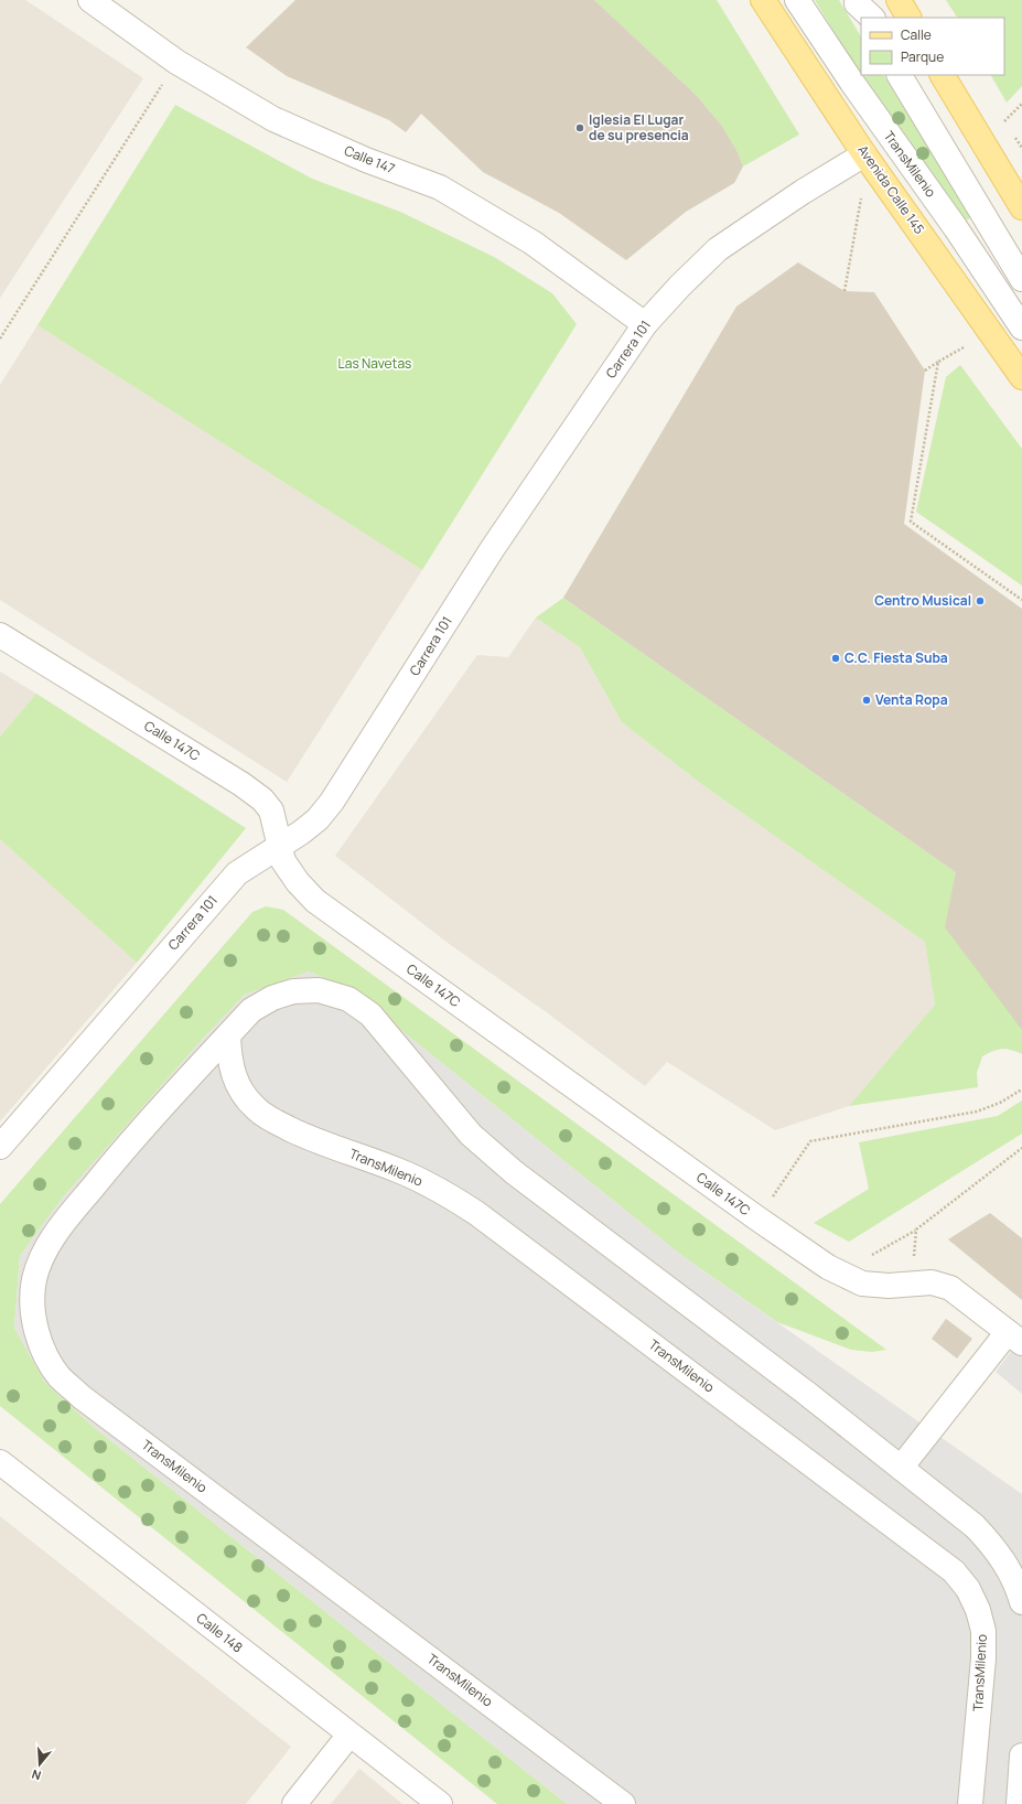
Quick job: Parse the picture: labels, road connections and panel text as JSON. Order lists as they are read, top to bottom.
{
  "streets": {
    "main road": ["Avenida Calle 145"],
    "street": [
      "Calle 147",
      "TransMilenio",
      "Carrera 101",
      "Calle 147C",
      "Calle 148"
    ]
  },
  "crossings": [
    ["Calle 147", "Carrera 101"],
    ["Avenida Calle 145", "Carrera 101"],
    ["Carrera 101", "Calle 147C"]
  ],
  "parks": ["Las Navetas"],
  "places": [
    "Iglesia El Lugar de su presencia",
    "Centro Musical",
    "C.C. Fiesta Suba",
    "Venta Ropa"
  ],
  "legend": ["Calle", "Parque"],
  "north": "bottom"
}
